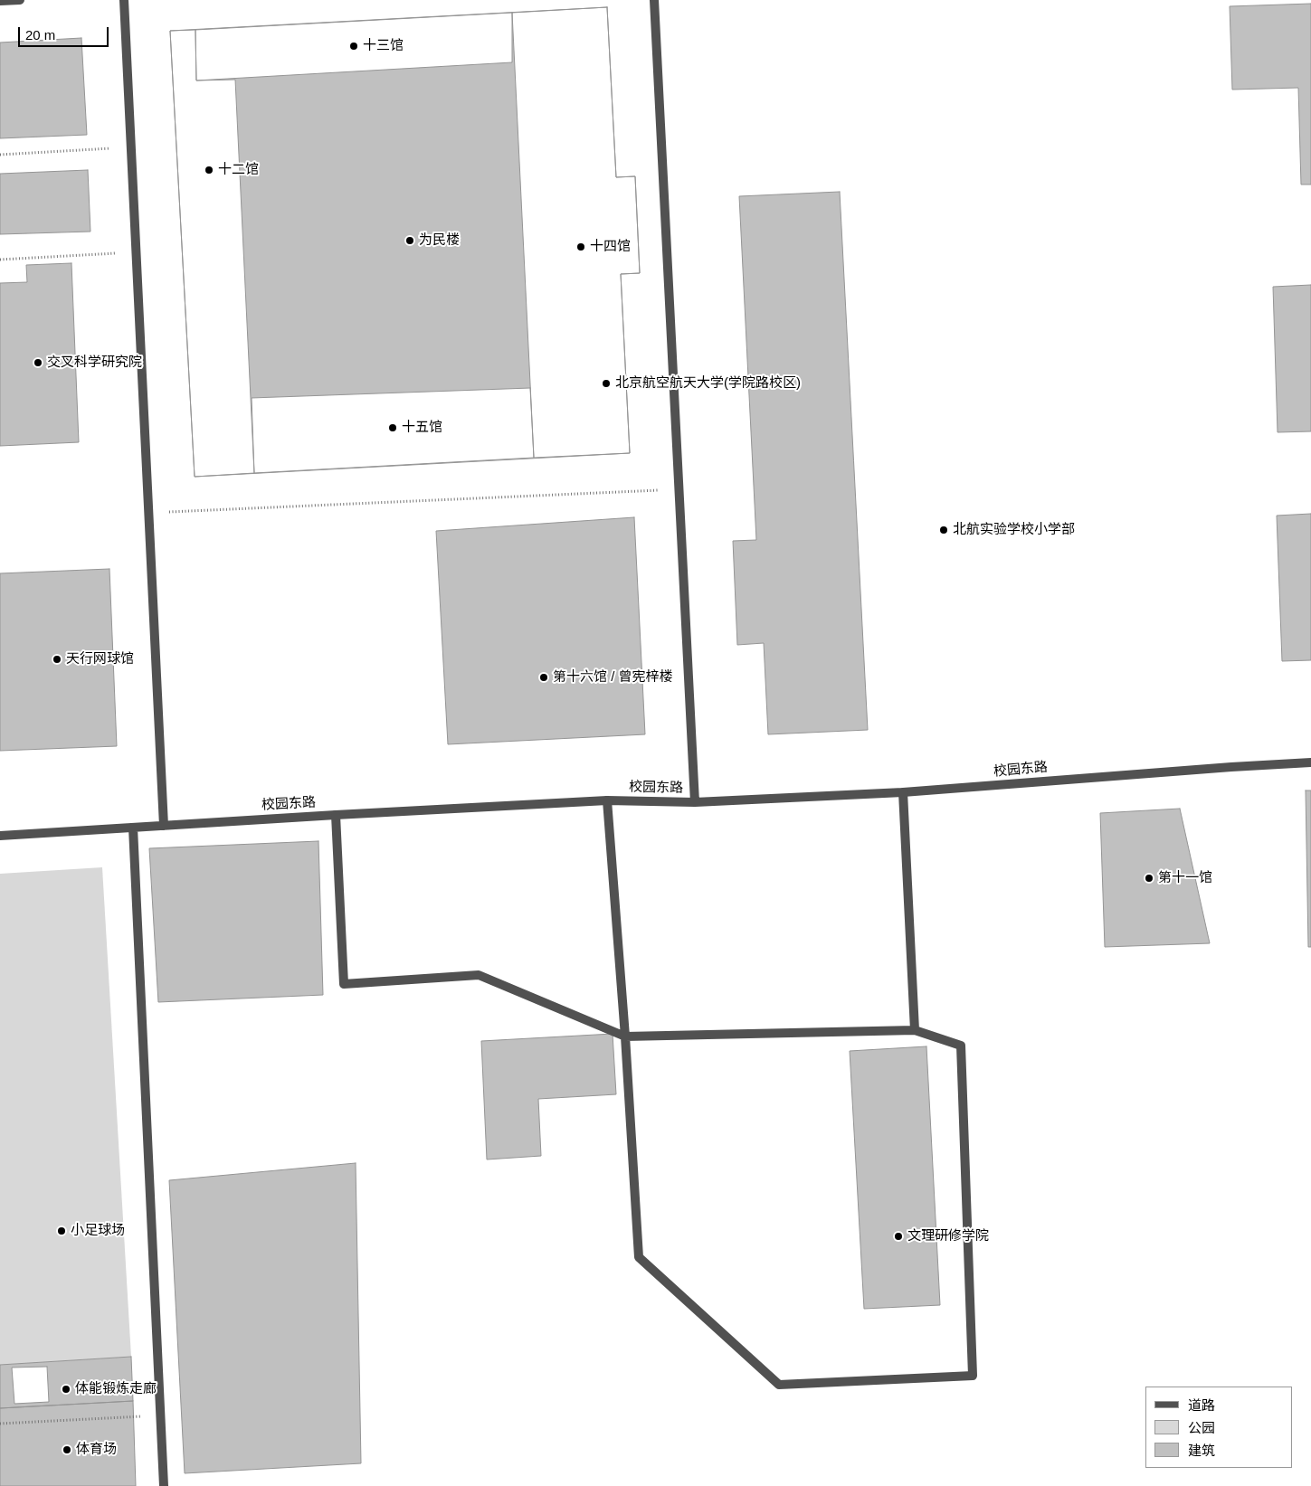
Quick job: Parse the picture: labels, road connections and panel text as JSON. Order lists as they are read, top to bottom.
{
  "streets": {
    "street": ["校园东路"]
  },
  "places": [
    "十三馆",
    "十二馆",
    "为民楼",
    "十四馆",
    "交叉科学研究院",
    "北京航空航天大学(学院路校区)",
    "十五馆",
    "北航实验学校小学部",
    "天行网球馆",
    "第十六馆 / 曾宪梓楼",
    "第十一馆",
    "小足球场",
    "文理研修学院",
    "体能锻炼走廊",
    "体育场"
  ],
  "legend": ["道路", "公园", "建筑"],
  "scale_bar": "20 m"
}
